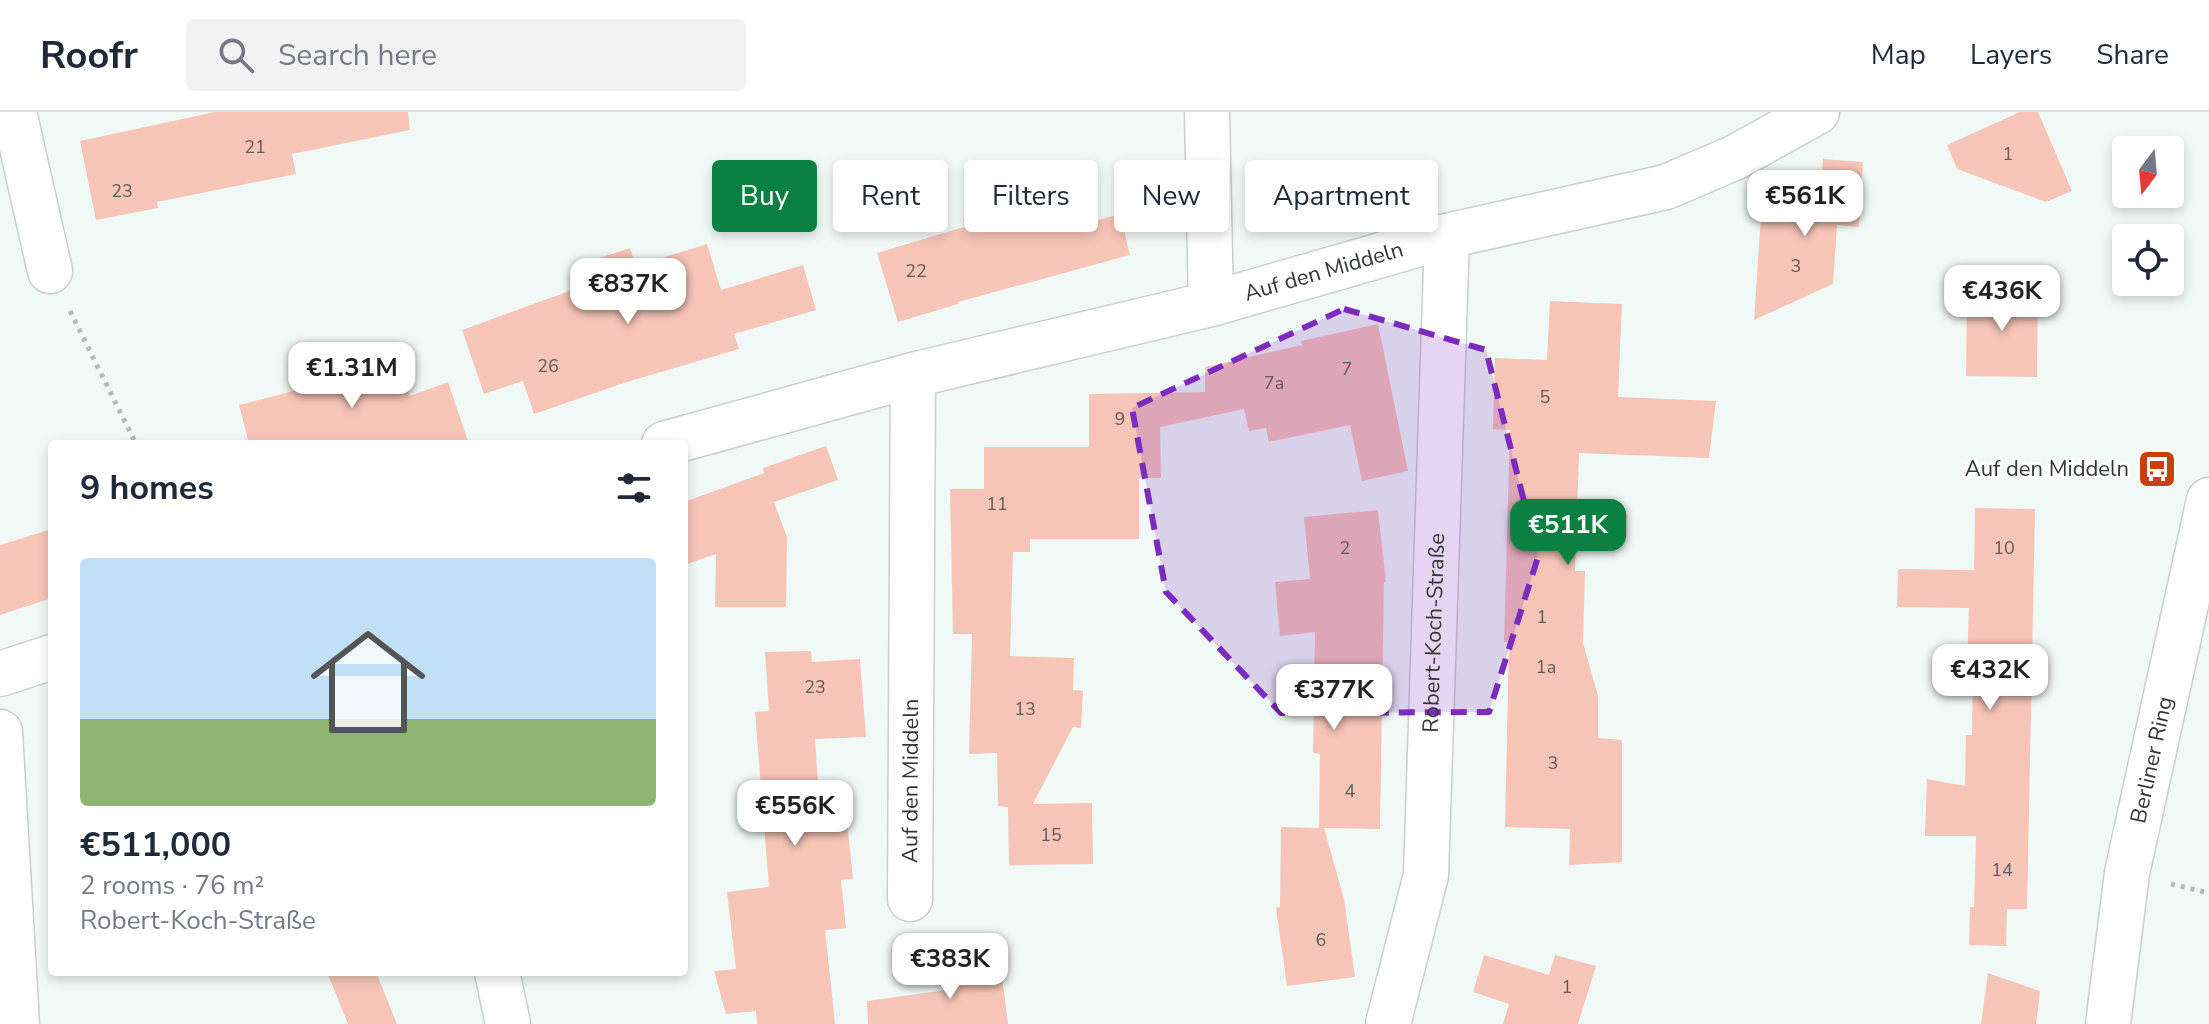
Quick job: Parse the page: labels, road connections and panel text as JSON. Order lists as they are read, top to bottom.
{
  "streets": {
    "street": ["Auf den Middeln", "Robert-Koch-Straße", "Berliner Ring"]
  },
  "crossings": [
    ["Auf den Middeln", "Robert-Koch-Straße"]
  ],
  "places": {
    "bus stop": ["Auf den Middeln"]
  },
  "house_numbers": [
    "21",
    "1",
    "23",
    "3",
    "22",
    "26",
    "7",
    "7a",
    "5",
    "9",
    "11",
    "2",
    "10",
    "1",
    "1a",
    "23",
    "13",
    "3",
    "4",
    "15",
    "14",
    "6",
    "1"
  ],
  "north": "bottom",
  "page": {
    "header": "Roofr",
    "search": "Search here",
    "nav": ["Map", "Layers", "Share"],
    "chip": [
      "Buy",
      "Rent",
      "Filters",
      "New",
      "Apartment"
    ],
    "price": [
      "€561K",
      "€837K",
      "€436K",
      "€1.31M",
      "€511K",
      "€432K",
      "€377K",
      "€556K",
      "€383K"
    ],
    "heading": "9 homes",
    "list": [
      {
        "name": "€511,000",
        "note": "2 rooms · 76 m² · Robert-Koch-Straße"
      }
    ]
  }
}
